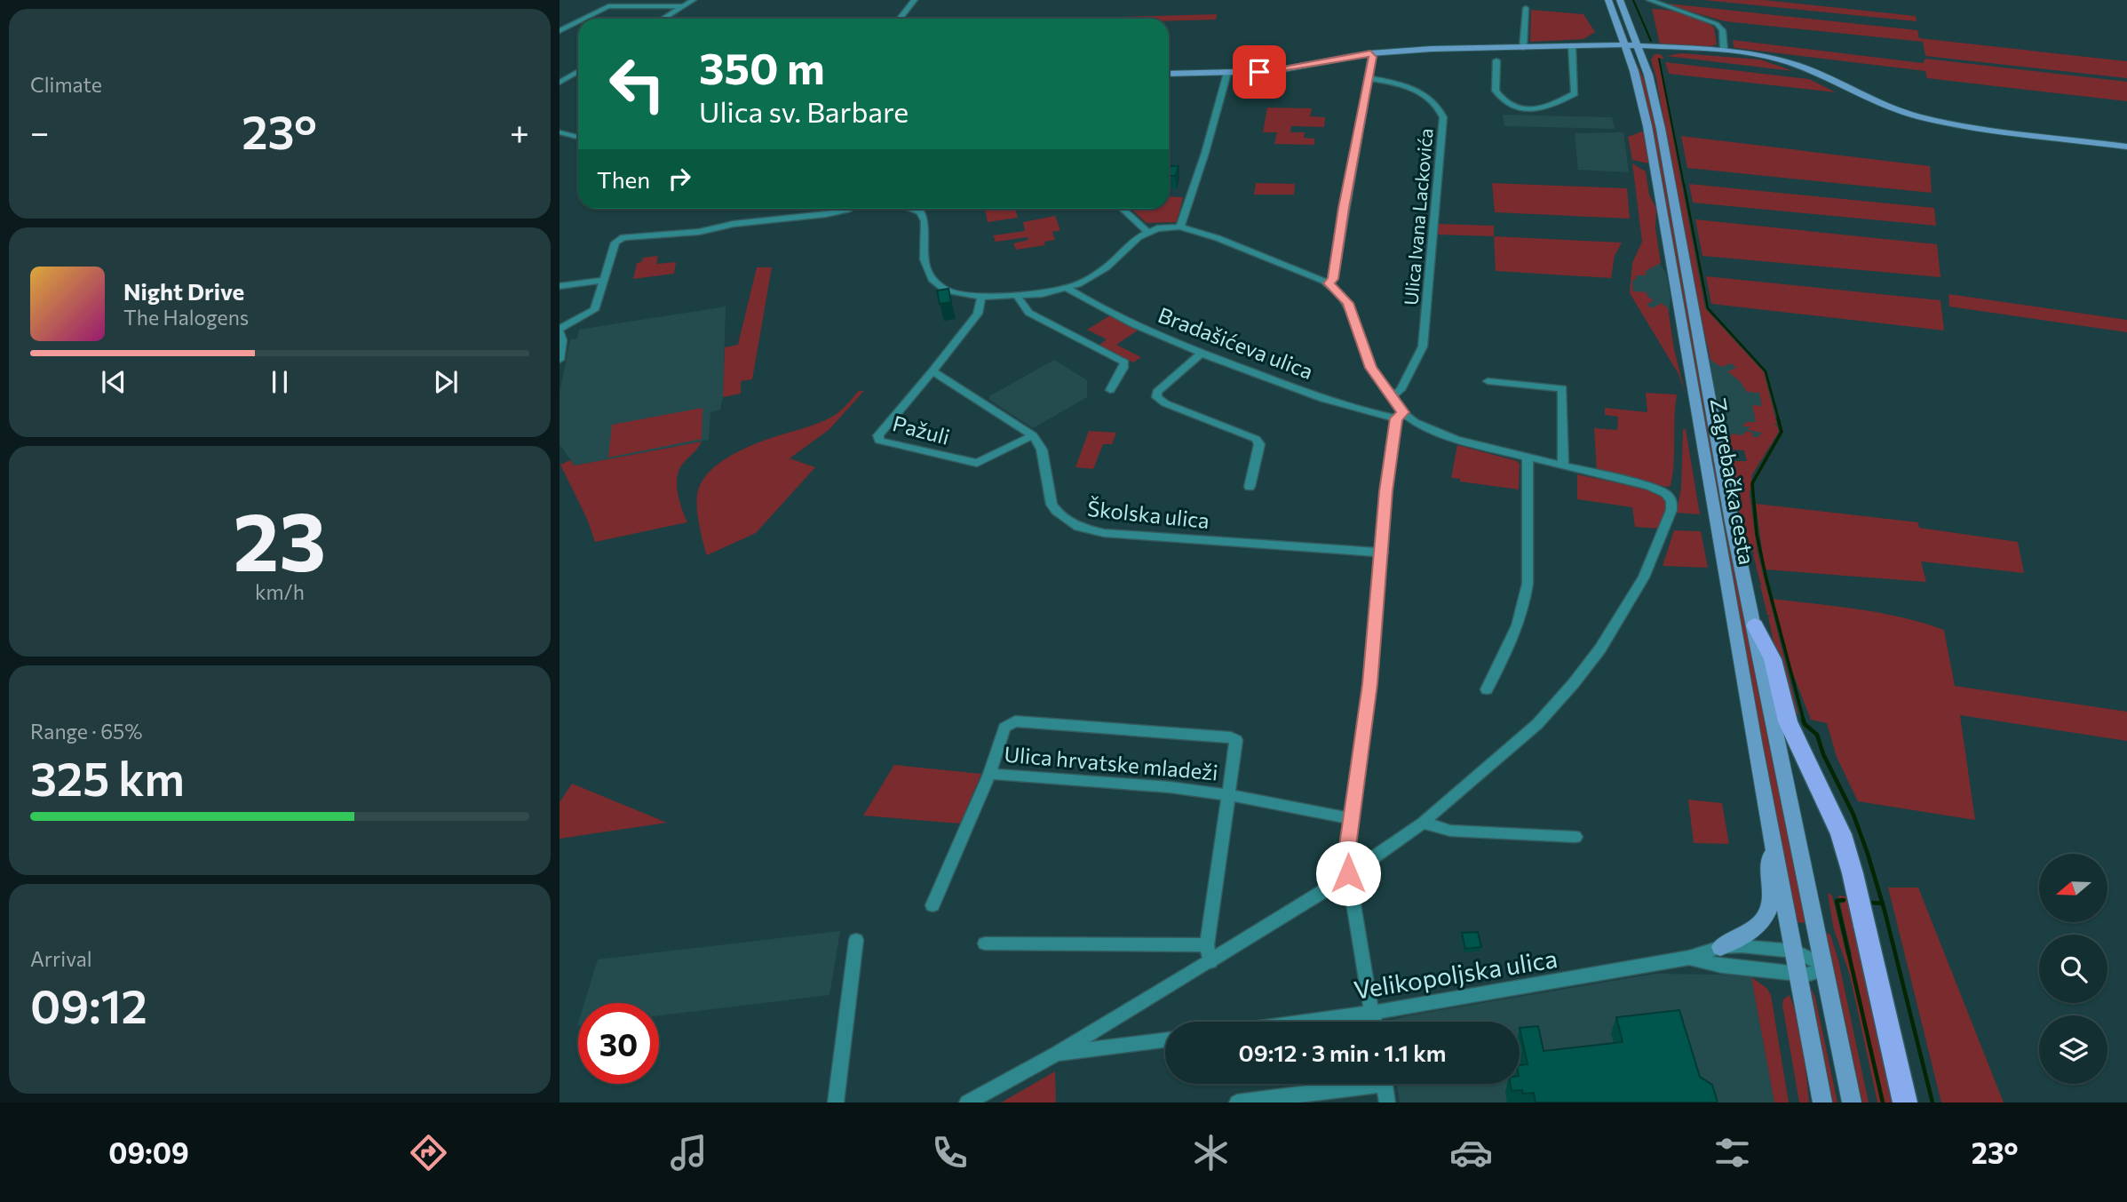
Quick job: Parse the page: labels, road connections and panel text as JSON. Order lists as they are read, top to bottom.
{
  "streets": {
    "main road": ["Zagrebačka cesta"],
    "street": [
      "Ulica Ivana Lackovića",
      "Bradašićeva ulica",
      "Pažuli",
      "Školska ulica",
      "Ulica hrvatske mladeži",
      "Velikopoljska ulica"
    ]
  },
  "crossings": [
    ["Pažuli", "Školska ulica"],
    ["Zagrebačka cesta", "Velikopoljska ulica"]
  ],
  "north": "left",
  "page": {
    "tile": [
      "Climate",
      ["23", "km/h"],
      ["Range · 65%", "325 km"],
      ["Arrival", "09:12"]
    ],
    "turn": ["350 m", "Ulica sv. Barbare"],
    "heat": ["−", "23°", "+"],
    "then": "Then",
    "song": ["Night Drive", "The Halogens"],
    "limit": "30",
    "trip": "09:12 · 3 min · 1.1 km",
    "tabs": ["09:09", "23°"]
  }
}
